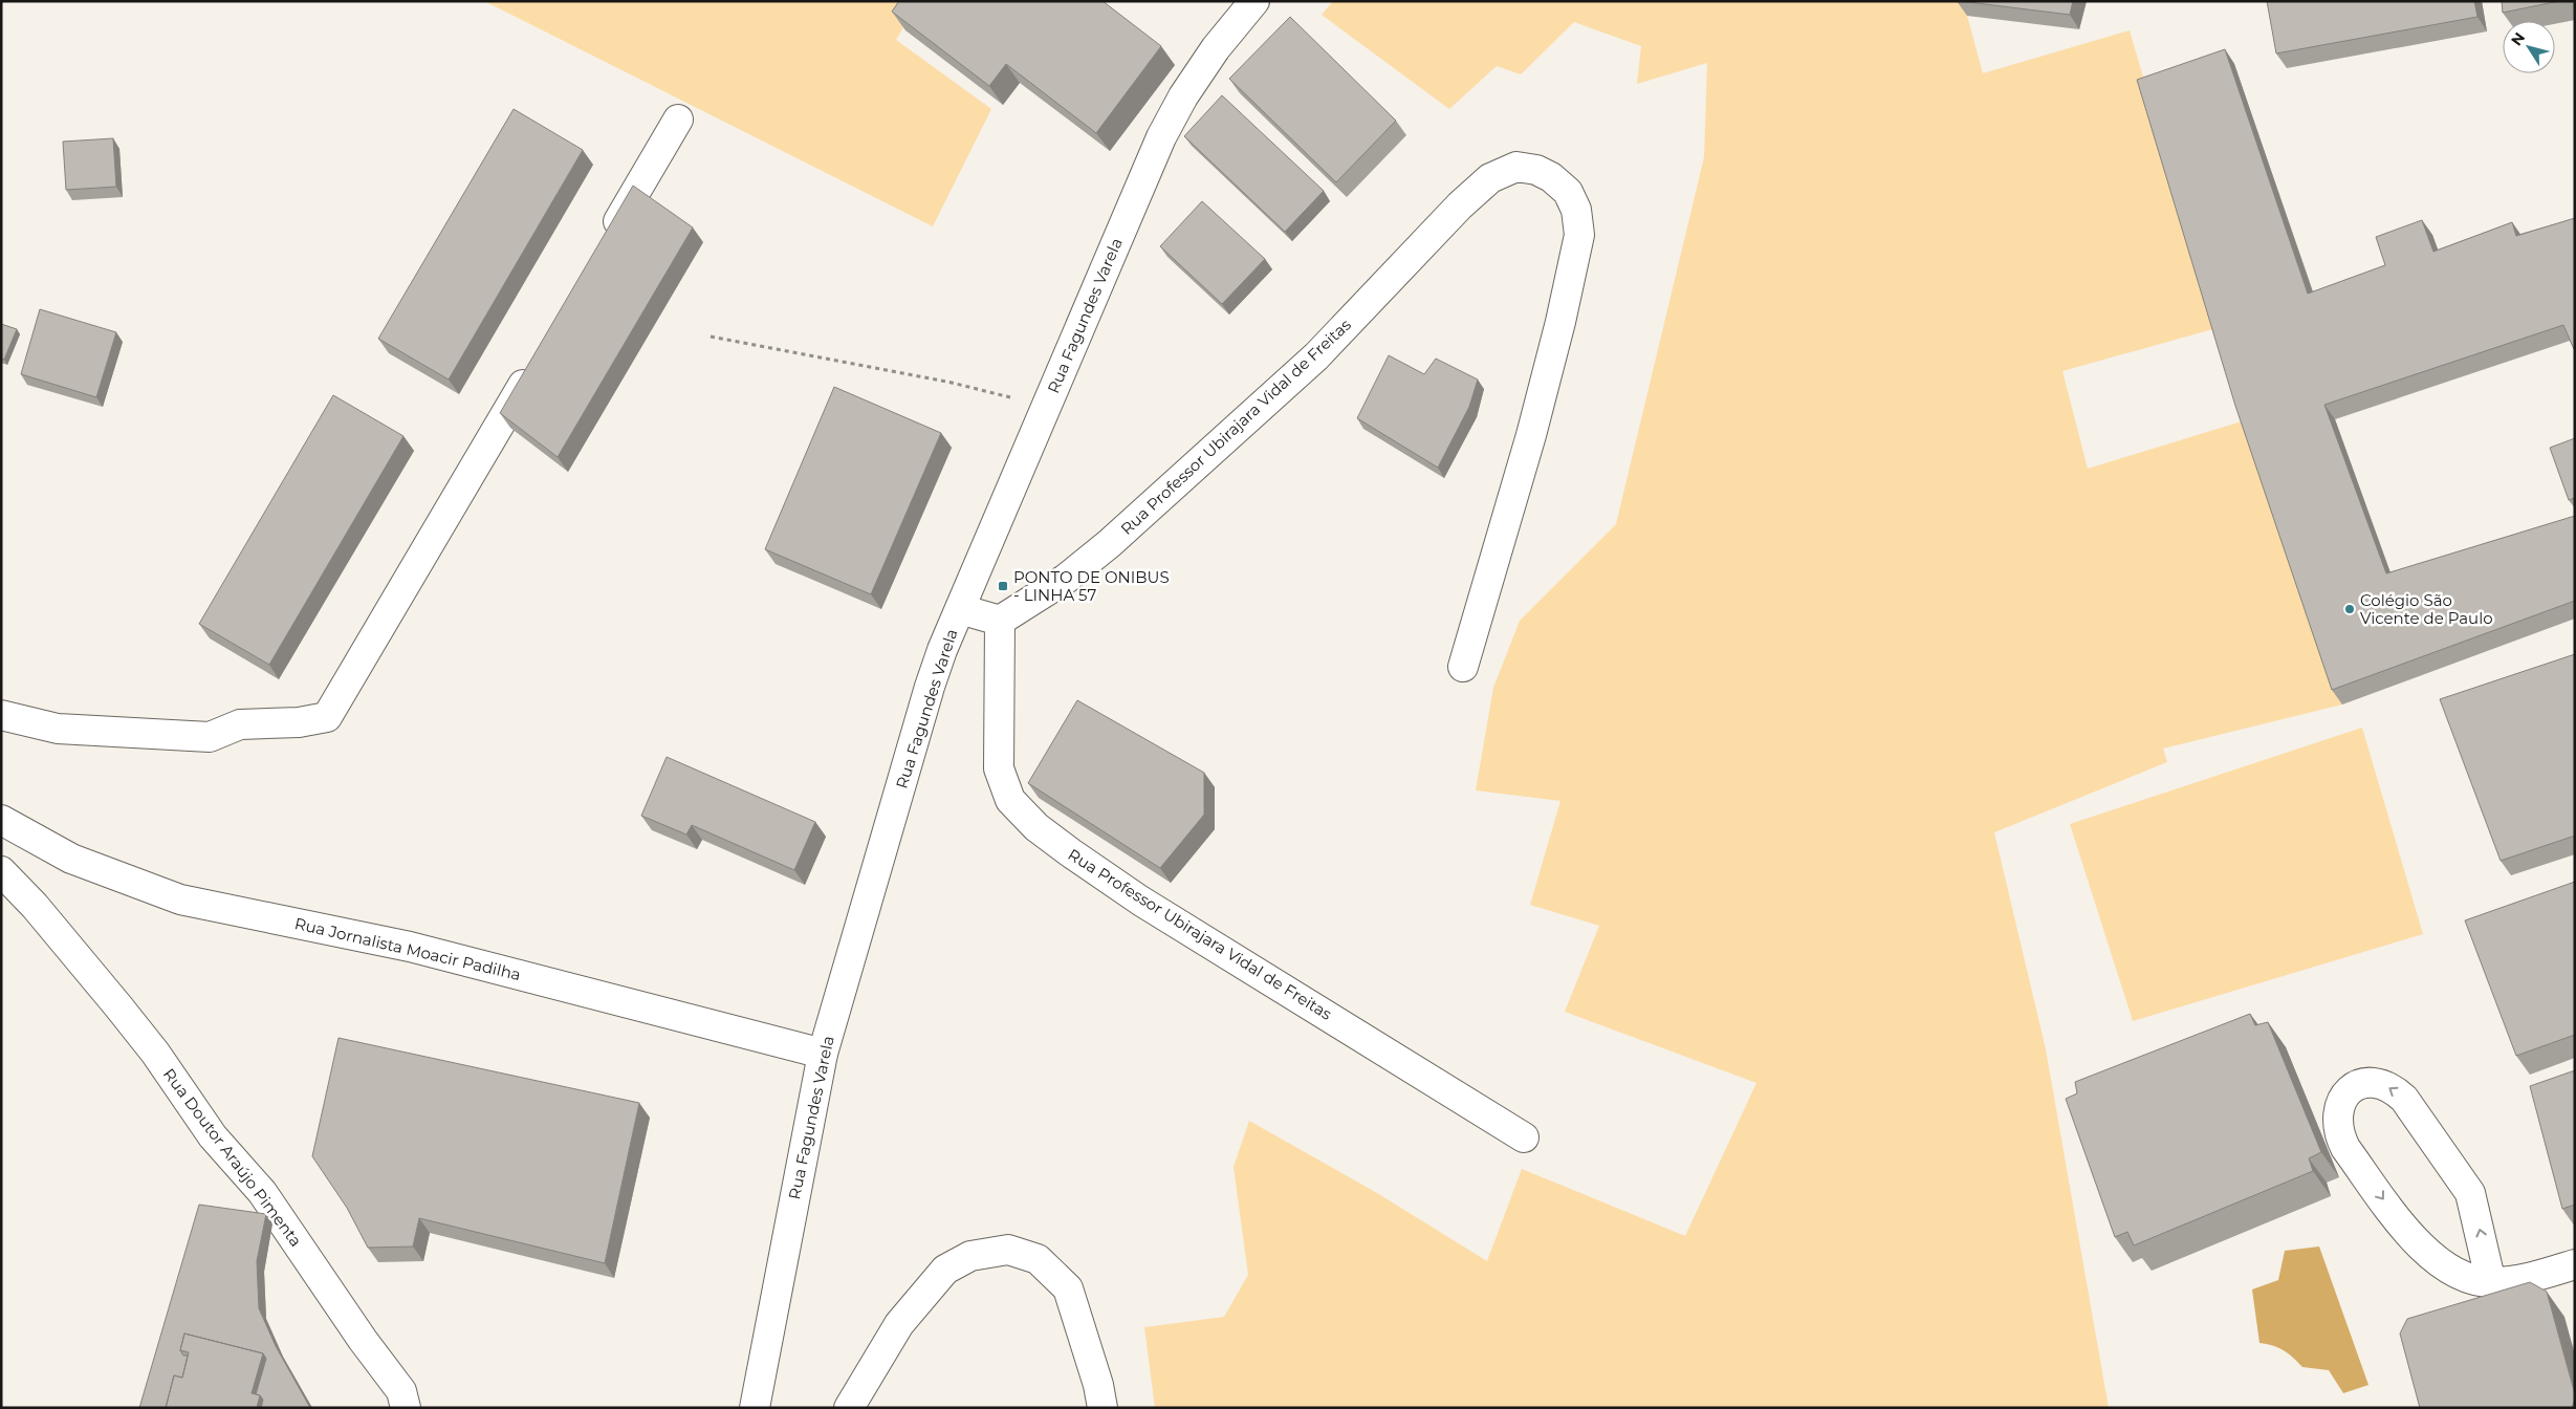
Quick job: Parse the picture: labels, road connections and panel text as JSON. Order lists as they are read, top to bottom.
{
  "streets": {
    "street": [
      "Rua Fagundes Varela",
      "Rua Professor Ubirajara Vidal de Freitas",
      "Rua Jornalista Moacir Padilha",
      "Rua Doutor Araújo Pimenta"
    ]
  },
  "crossings": [
    ["Rua Fagundes Varela", "Rua Jornalista Moacir Padilha"]
  ],
  "places": {
    "transit": ["PONTO DE ONIBUS - LINHA 57"],
    "other": ["Colégio São Vicente de Paulo"]
  },
  "north": "top left"
}
